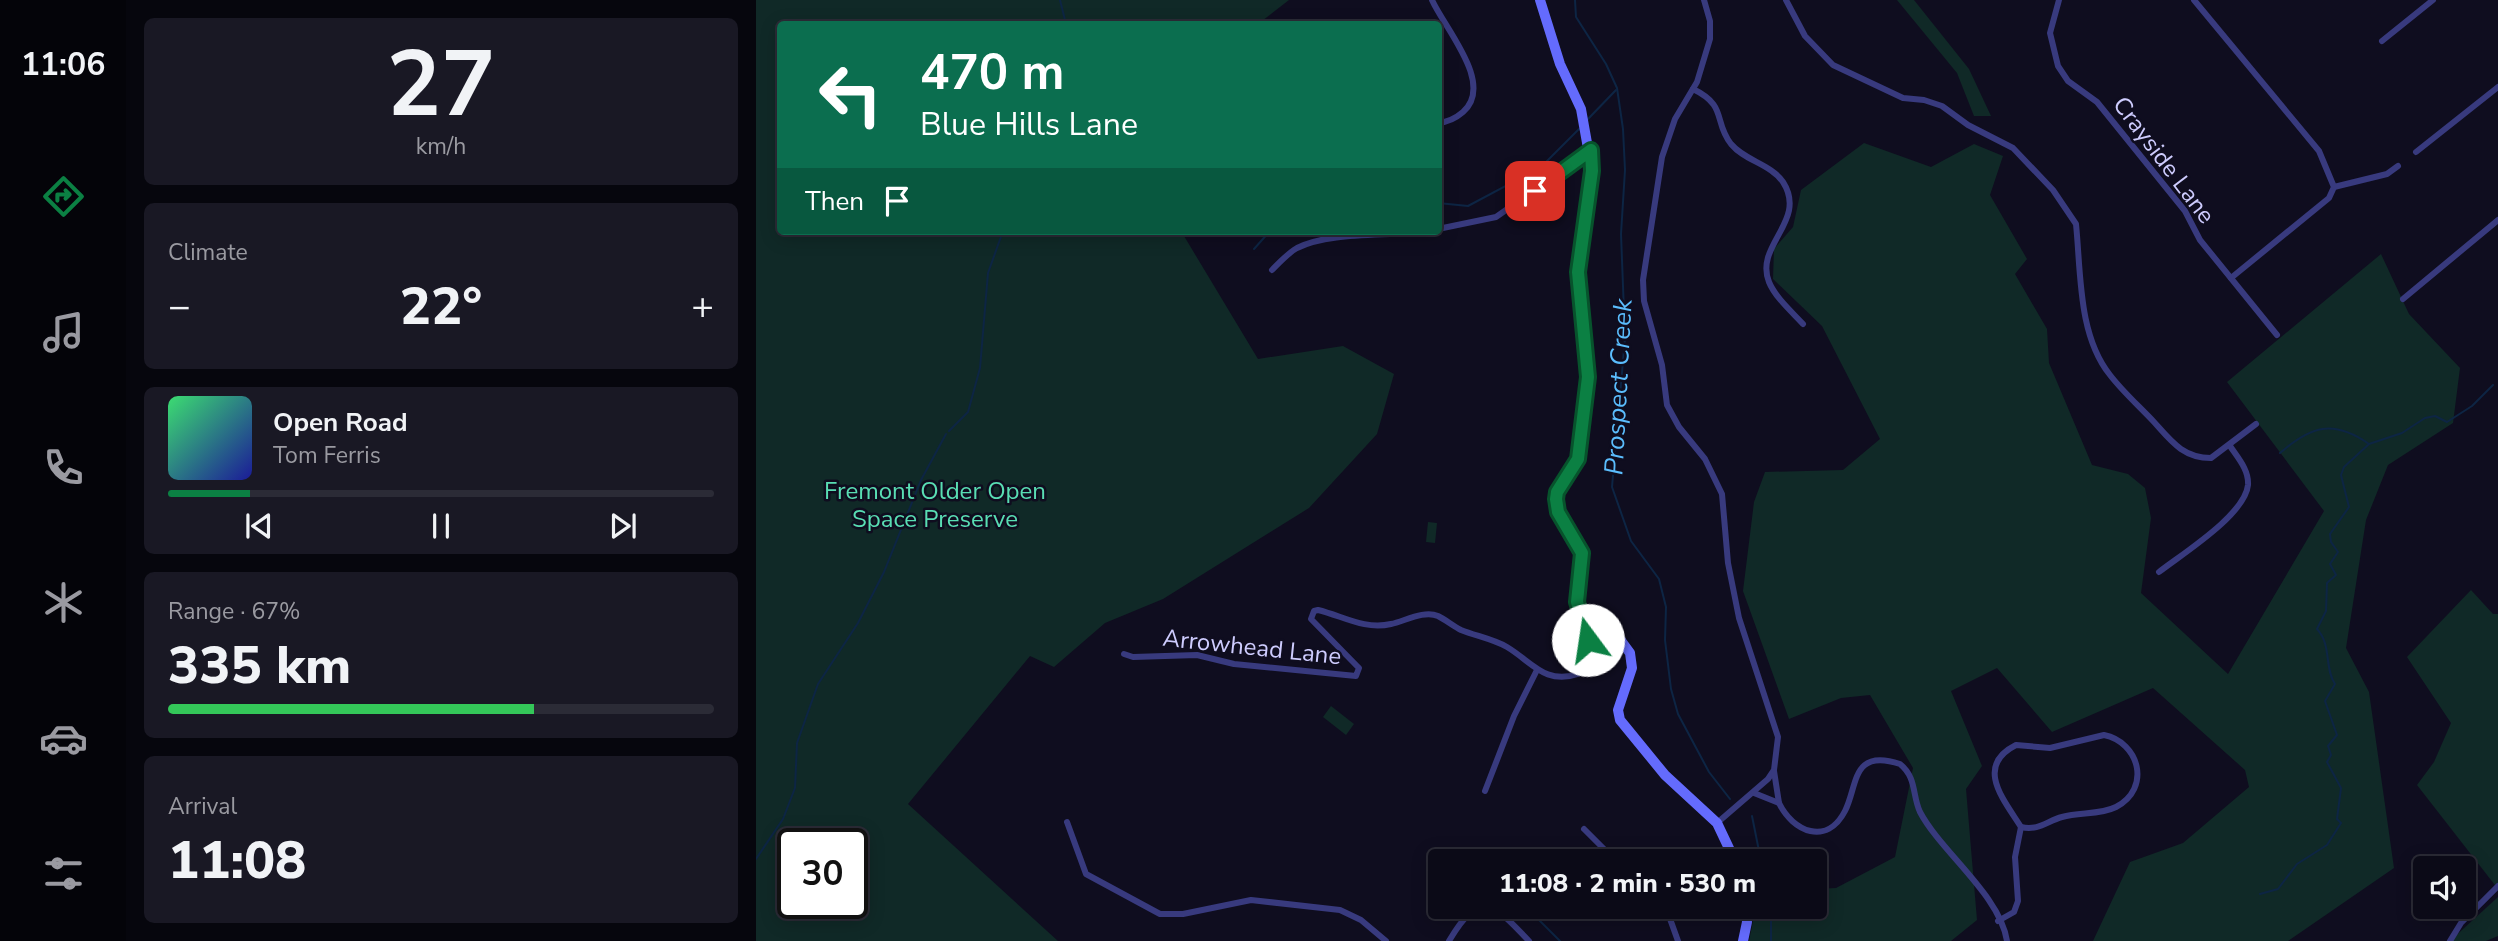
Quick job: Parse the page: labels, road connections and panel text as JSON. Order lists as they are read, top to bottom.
{
  "streets": {
    "street": ["Crayside Lane", "Arrowhead Lane"]
  },
  "water": ["Prospect Creek"],
  "parks": ["Fremont Older Open Space Preserve"],
  "page": {
    "tabs": "11:06",
    "tile": [
      ["27", "km/h"],
      "Climate",
      ["Range · 67%", "335 km"],
      ["Arrival", "11:08"]
    ],
    "turn": ["470 m", "Blue Hills Lane"],
    "then": "Then",
    "heat": ["−", "22°", "+"],
    "song": ["Open Road", "Tom Ferris"],
    "limit": "30",
    "trip": "11:08 · 2 min · 530 m"
  }
}
